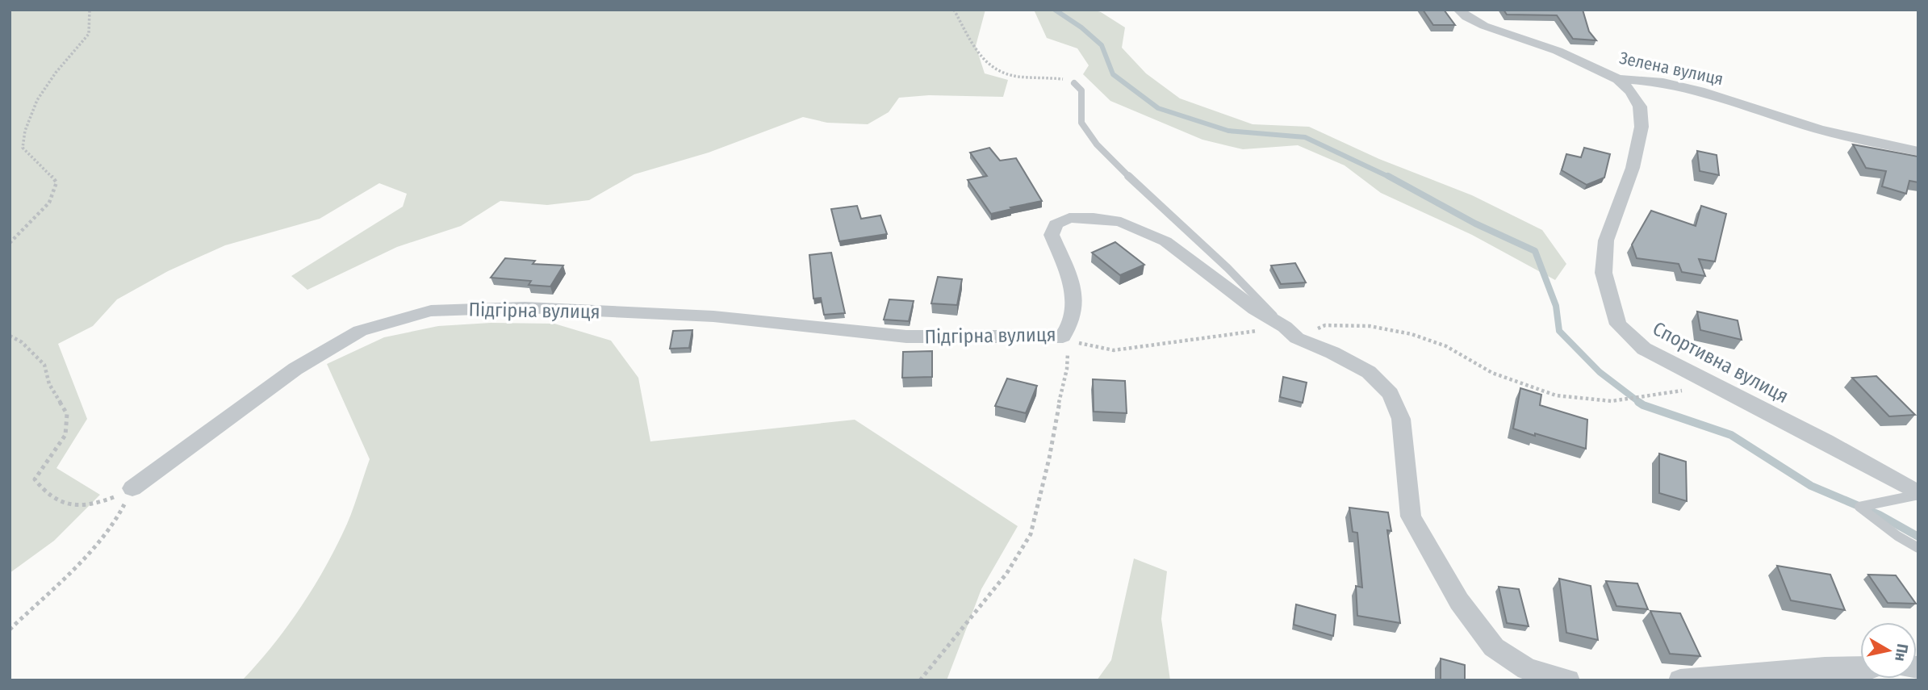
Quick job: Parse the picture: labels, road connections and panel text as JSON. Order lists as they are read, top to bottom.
{
  "streets": {
    "street": ["Зелена вулиця", "Підгірна вулиця", "Спортивна вулиця"]
  },
  "crossings": [
    ["Зелена вулиця", "Спортивна вулиця"]
  ],
  "north": "right"
}
